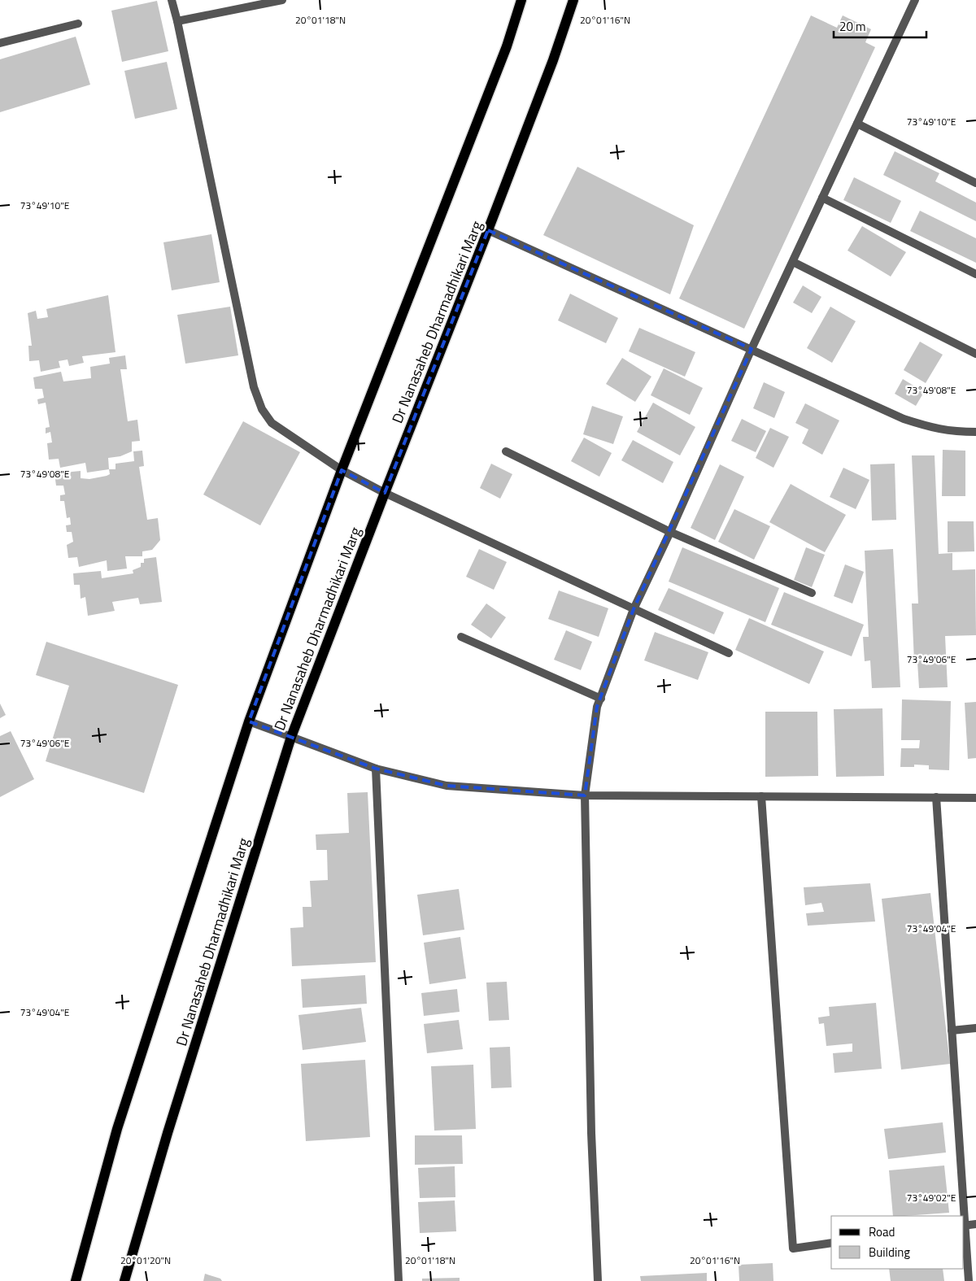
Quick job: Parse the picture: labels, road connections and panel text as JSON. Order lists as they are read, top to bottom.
{
  "streets": {
    "main road": ["Dr Nanasaheb Dharmadhikari Marg"]
  },
  "legend": ["Road", "Building"],
  "scale_bar": "20 m",
  "coordinates": [
    "20°01'18\"N",
    "20°01'16\"N",
    "73°49'10\"E",
    "73°49'08\"E",
    "73°49'06\"E",
    "73°49'04\"E",
    "73°49'02\"E",
    "20°01'20\"N"
  ]
}
